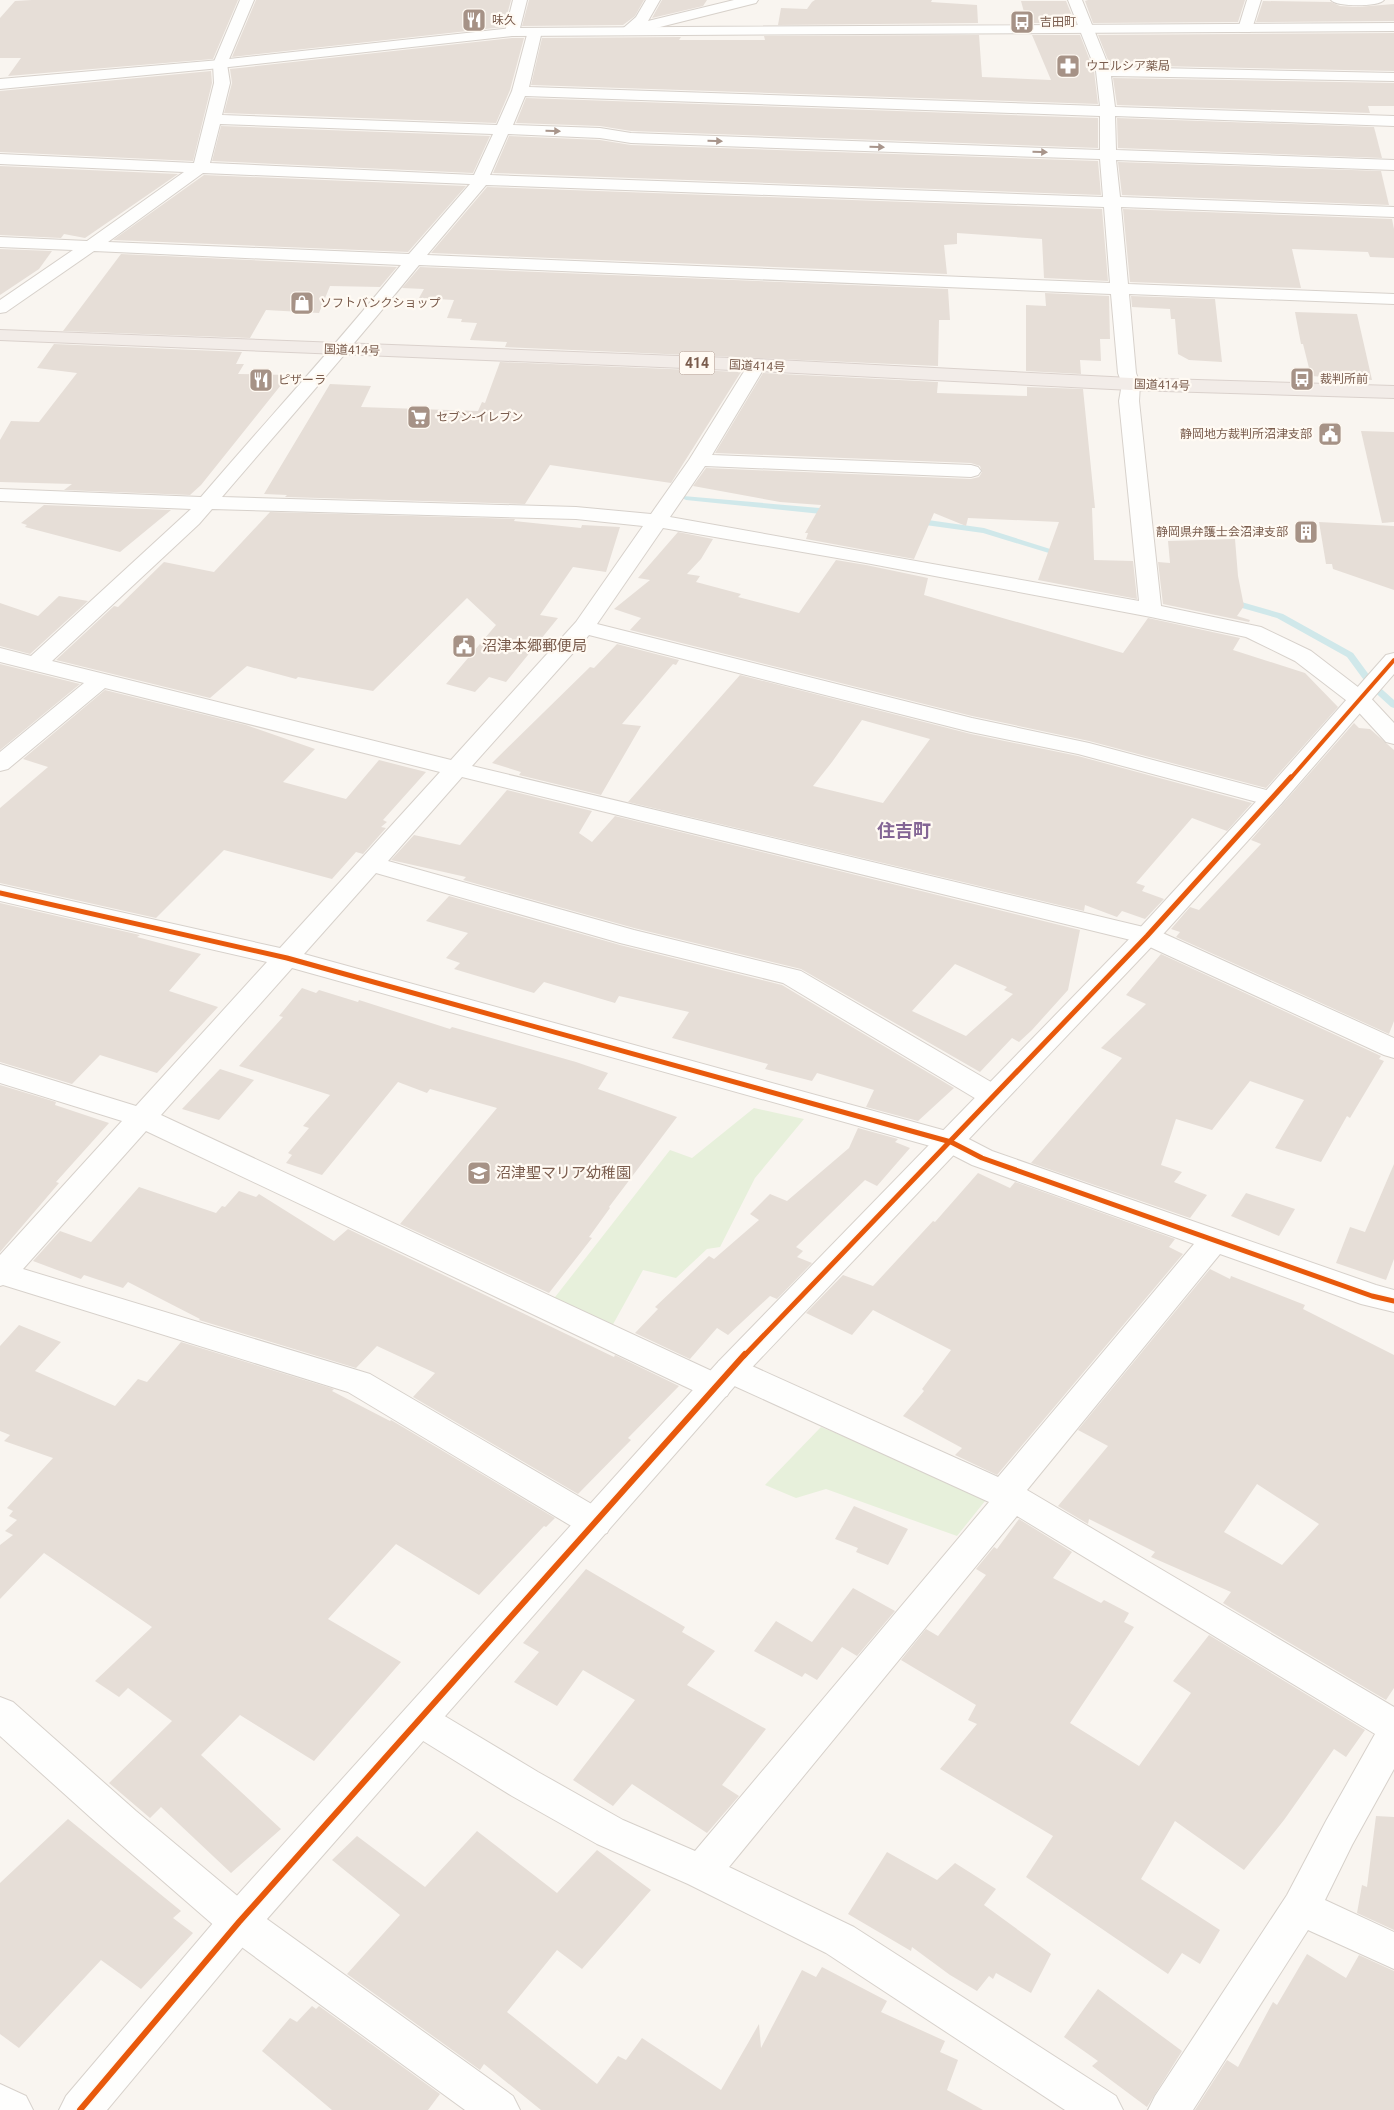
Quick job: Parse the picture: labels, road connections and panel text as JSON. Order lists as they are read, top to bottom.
{
  "streets": {
    "highway": ["国道414号", "414"]
  },
  "districts": ["住吉町"],
  "places": {
    "restaurant": ["味久", "ピザーラ"],
    "bus stop": ["吉田町", "裁判所前"],
    "pharmacy": ["ウエルシア薬局"],
    "shop": ["ソフトバンクショップ"],
    "supermarket": ["セブン-イレブン"],
    "public building": ["静岡地方裁判所沼津支部", "沼津本郷郵便局"],
    "building": ["静岡県弁護士会沼津支部"],
    "school or university": ["沼津聖マリア幼稚園"]
  }
}
